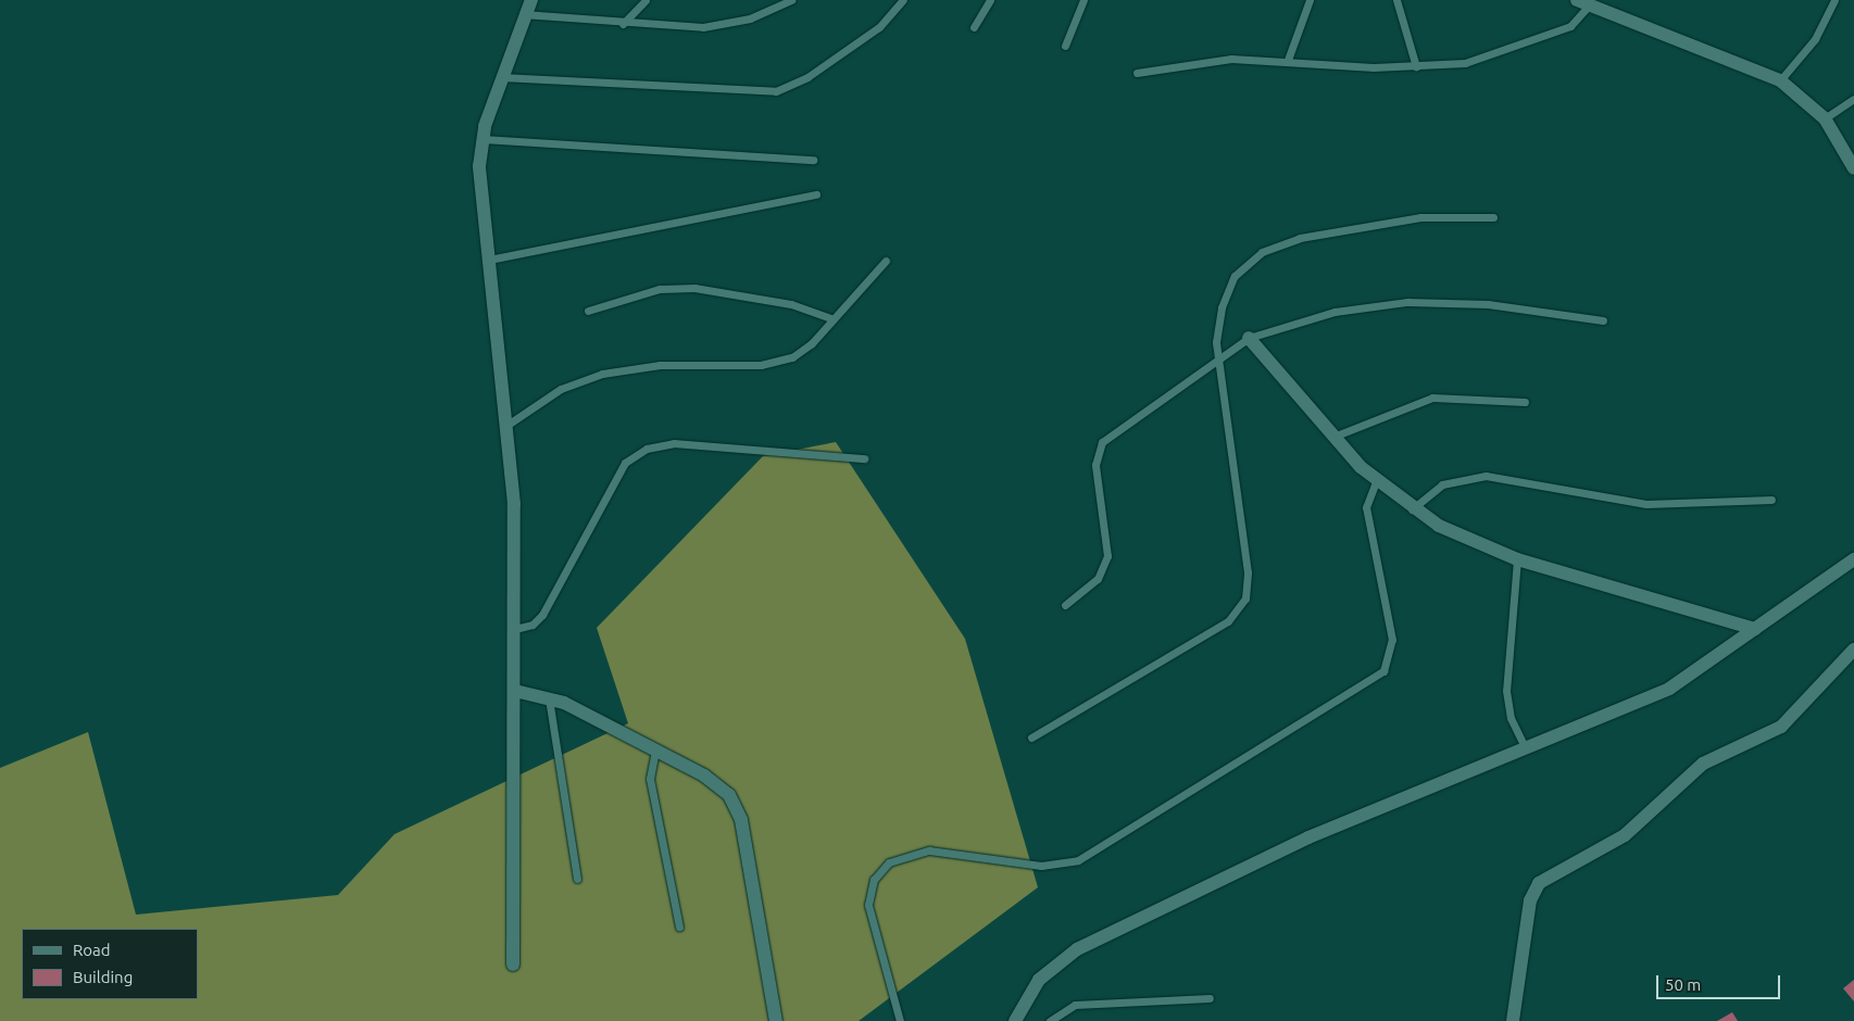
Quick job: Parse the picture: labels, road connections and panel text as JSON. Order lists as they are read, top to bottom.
{
  "legend": ["Road", "Building"],
  "scale_bar": "50 m"
}
